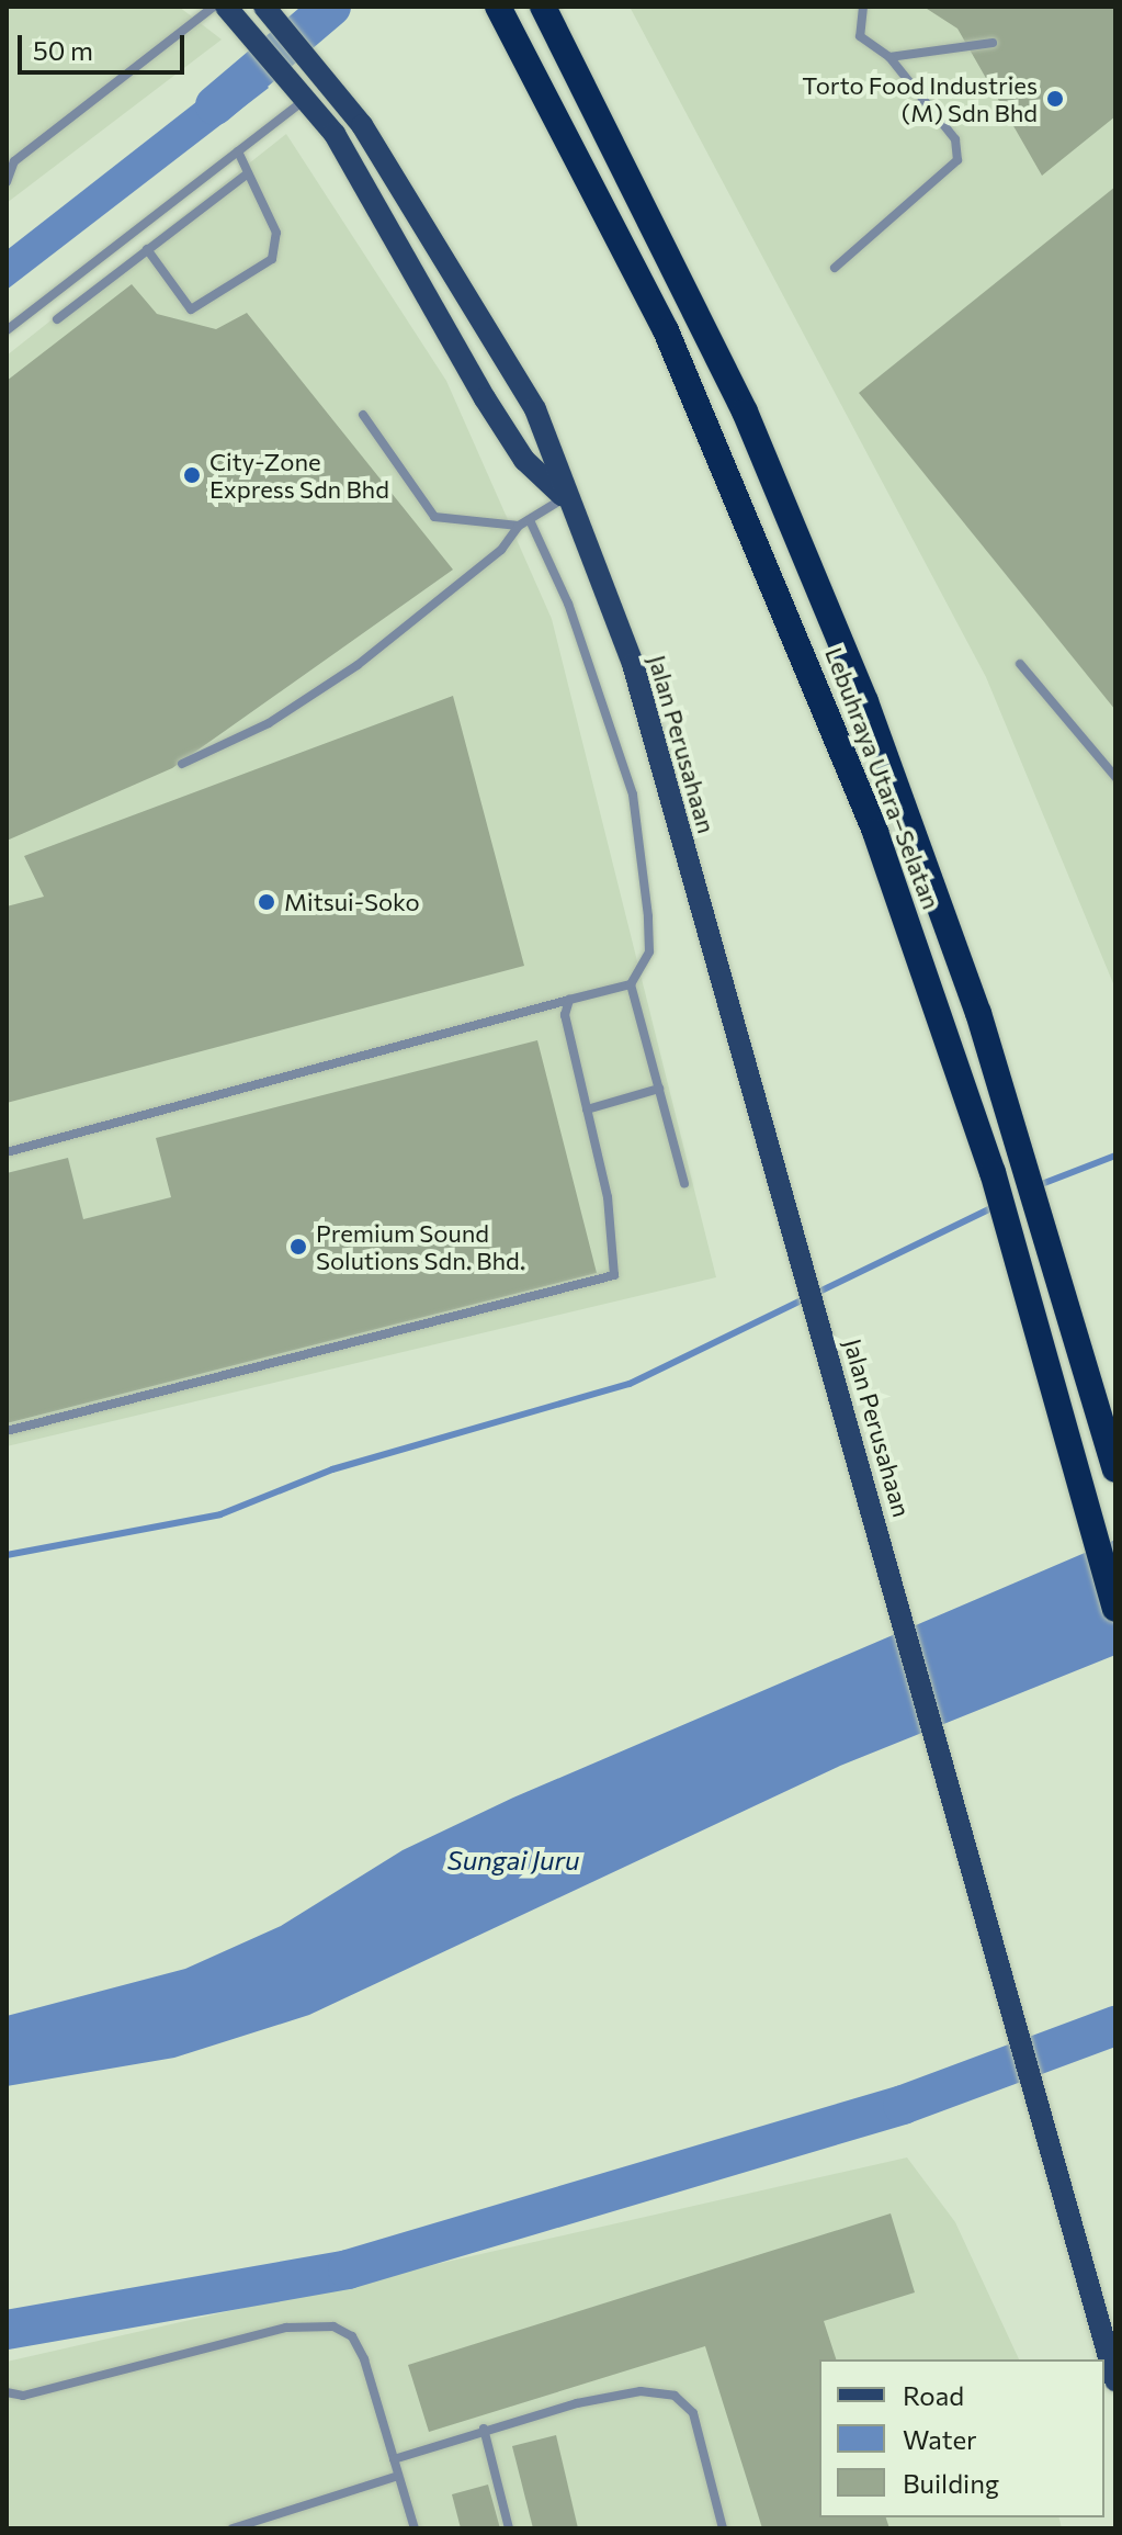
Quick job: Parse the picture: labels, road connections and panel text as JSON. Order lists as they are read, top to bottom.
{
  "streets": {
    "highway": ["Lebuhraya Utara–Selatan"],
    "main road": ["Jalan Perusahaan"]
  },
  "water": ["Sungai Juru"],
  "places": [
    "Torto Food Industries (M) Sdn Bhd",
    "City-Zone Express Sdn Bhd",
    "Mitsui-Soko",
    "Premium Sound Solutions Sdn. Bhd."
  ],
  "legend": ["Road", "Water", "Building"],
  "scale_bar": "50 m"
}
